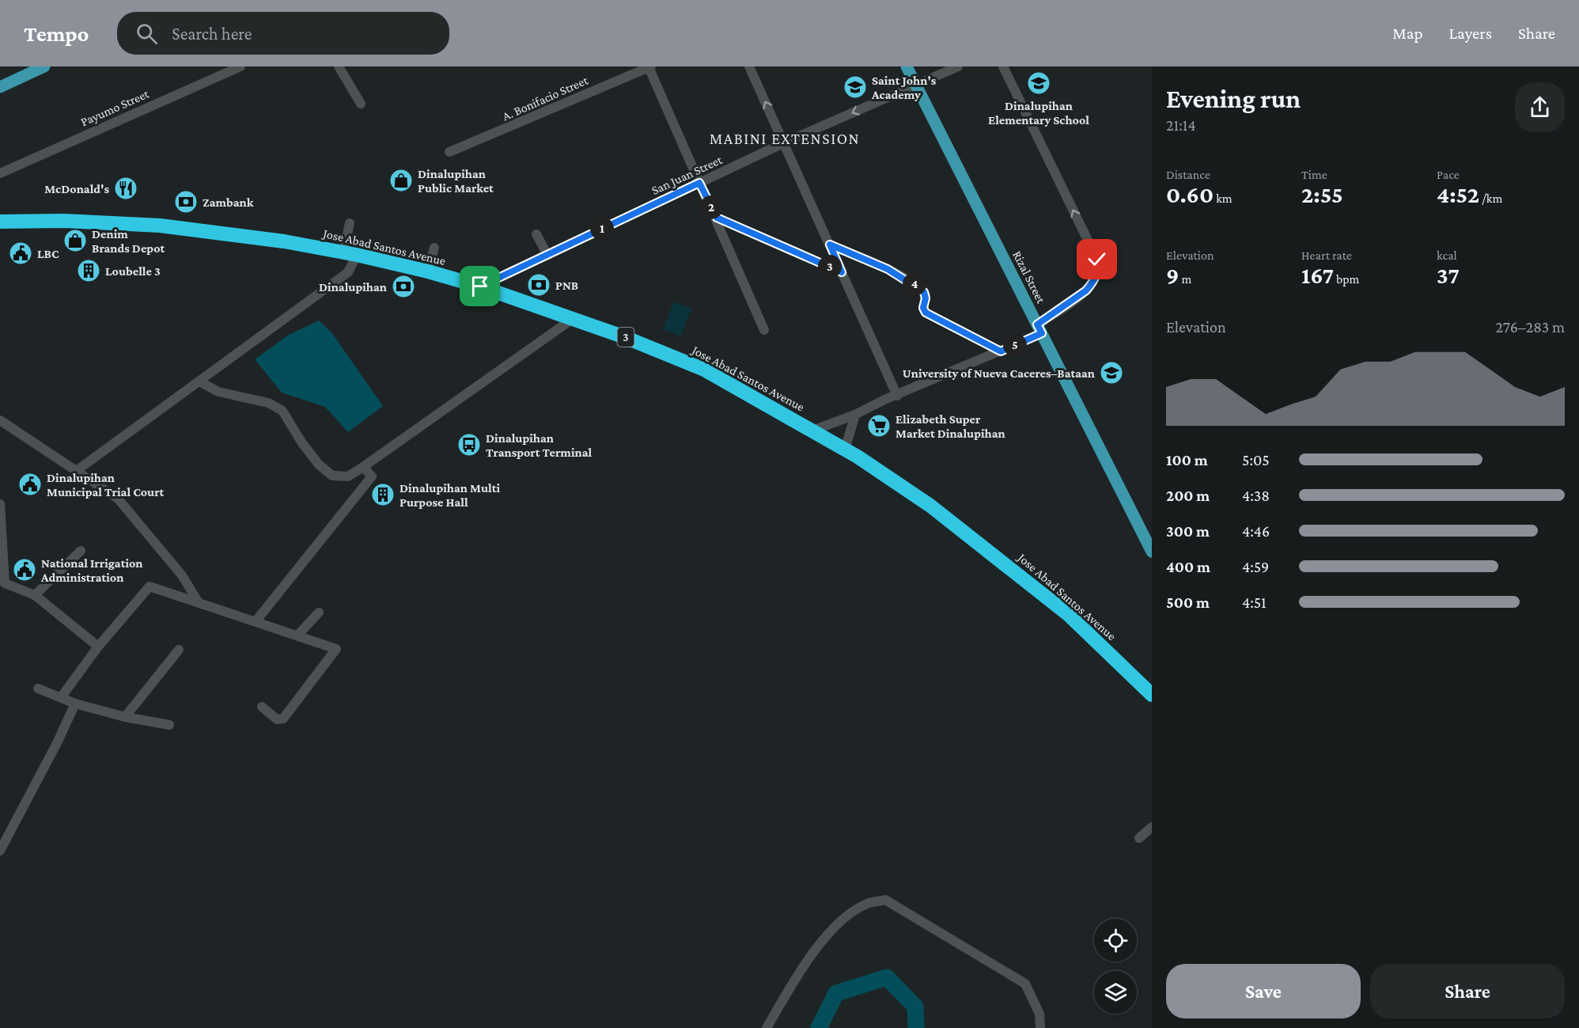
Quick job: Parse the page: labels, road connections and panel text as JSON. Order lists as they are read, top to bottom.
{
  "streets": {
    "highway": ["Jose Abad Santos Avenue", "3"],
    "main road": ["Rizal Street"],
    "street": ["A. Bonifacio Street", "Payumo Street", "San Juan Street"]
  },
  "crossings": [
    ["San Juan Street", "Jose Abad Santos Avenue"],
    ["San Juan Street", "Rizal Street"]
  ],
  "districts": ["MABINI EXTENSION"],
  "places": {
    "school or university": ["Dinalupihan Elementary School", "Saint John's Academy", "University of Nueva Caceres–Bataan"],
    "shop": ["Dinalupihan Public Market", "Denim Brands Depot"],
    "restaurant": ["McDonald's"],
    "bank": ["Zambank", "PNB", "Dinalupihan"],
    "public building": ["LBC", "Dinalupihan Municipal Trial Court", "National Irrigation Administration"],
    "building": ["Loubelle 3", "Dinalupihan Multi Purpose Hall"],
    "supermarket": ["Elizabeth Super Market Dinalupihan"],
    "bus stop": ["Dinalupihan Transport Terminal"]
  },
  "page": {
    "header": "Tempo",
    "search": "Search here",
    "nav": ["Map", "Layers", "Share"],
    "heading": ["Evening run", "21:14"],
    "stats": [
      ["Distance", "0.60 km"],
      ["Time", "2:55"],
      ["Pace", "4:52 /km"],
      ["Elevation", "9 m"],
      ["Heart rate", "167 bpm"],
      ["kcal", "37"]
    ],
    "pins": [
      "2",
      "1",
      "3",
      "4",
      "5"
    ],
    "chart": ["Elevation", "276–283 m"],
    "list": [
      {
        "name": "100 m",
        "note": "5:05"
      },
      {
        "name": "200 m",
        "note": "4:38"
      },
      {
        "name": "300 m",
        "note": "4:46"
      },
      {
        "name": "400 m",
        "note": "4:59"
      },
      {
        "name": "500 m",
        "note": "4:51"
      }
    ],
    "buttons": ["Save", "Share"]
  }
}
